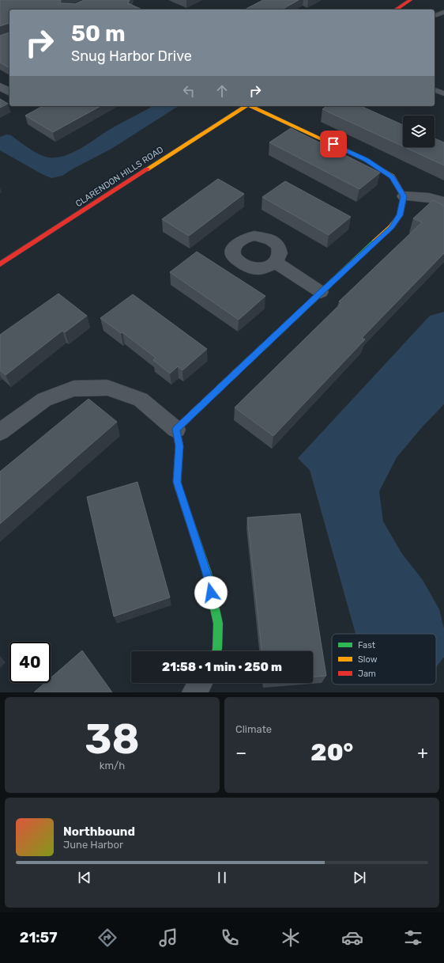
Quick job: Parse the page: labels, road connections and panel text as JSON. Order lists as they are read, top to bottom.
{
  "streets": {
    "street": ["CLARENDON HILLS ROAD"]
  },
  "legend": ["Fast", "Slow", "Jam"],
  "page": {
    "turn": ["50 m", "Snug Harbor Drive"],
    "limit": "40",
    "trip": "21:58 · 1 min · 250 m",
    "tile": [
      ["38", "km/h"],
      "Climate"
    ],
    "heat": ["−", "20°", "+"],
    "song": ["Northbound", "June Harbor"],
    "tabs": "21:57"
  }
}
